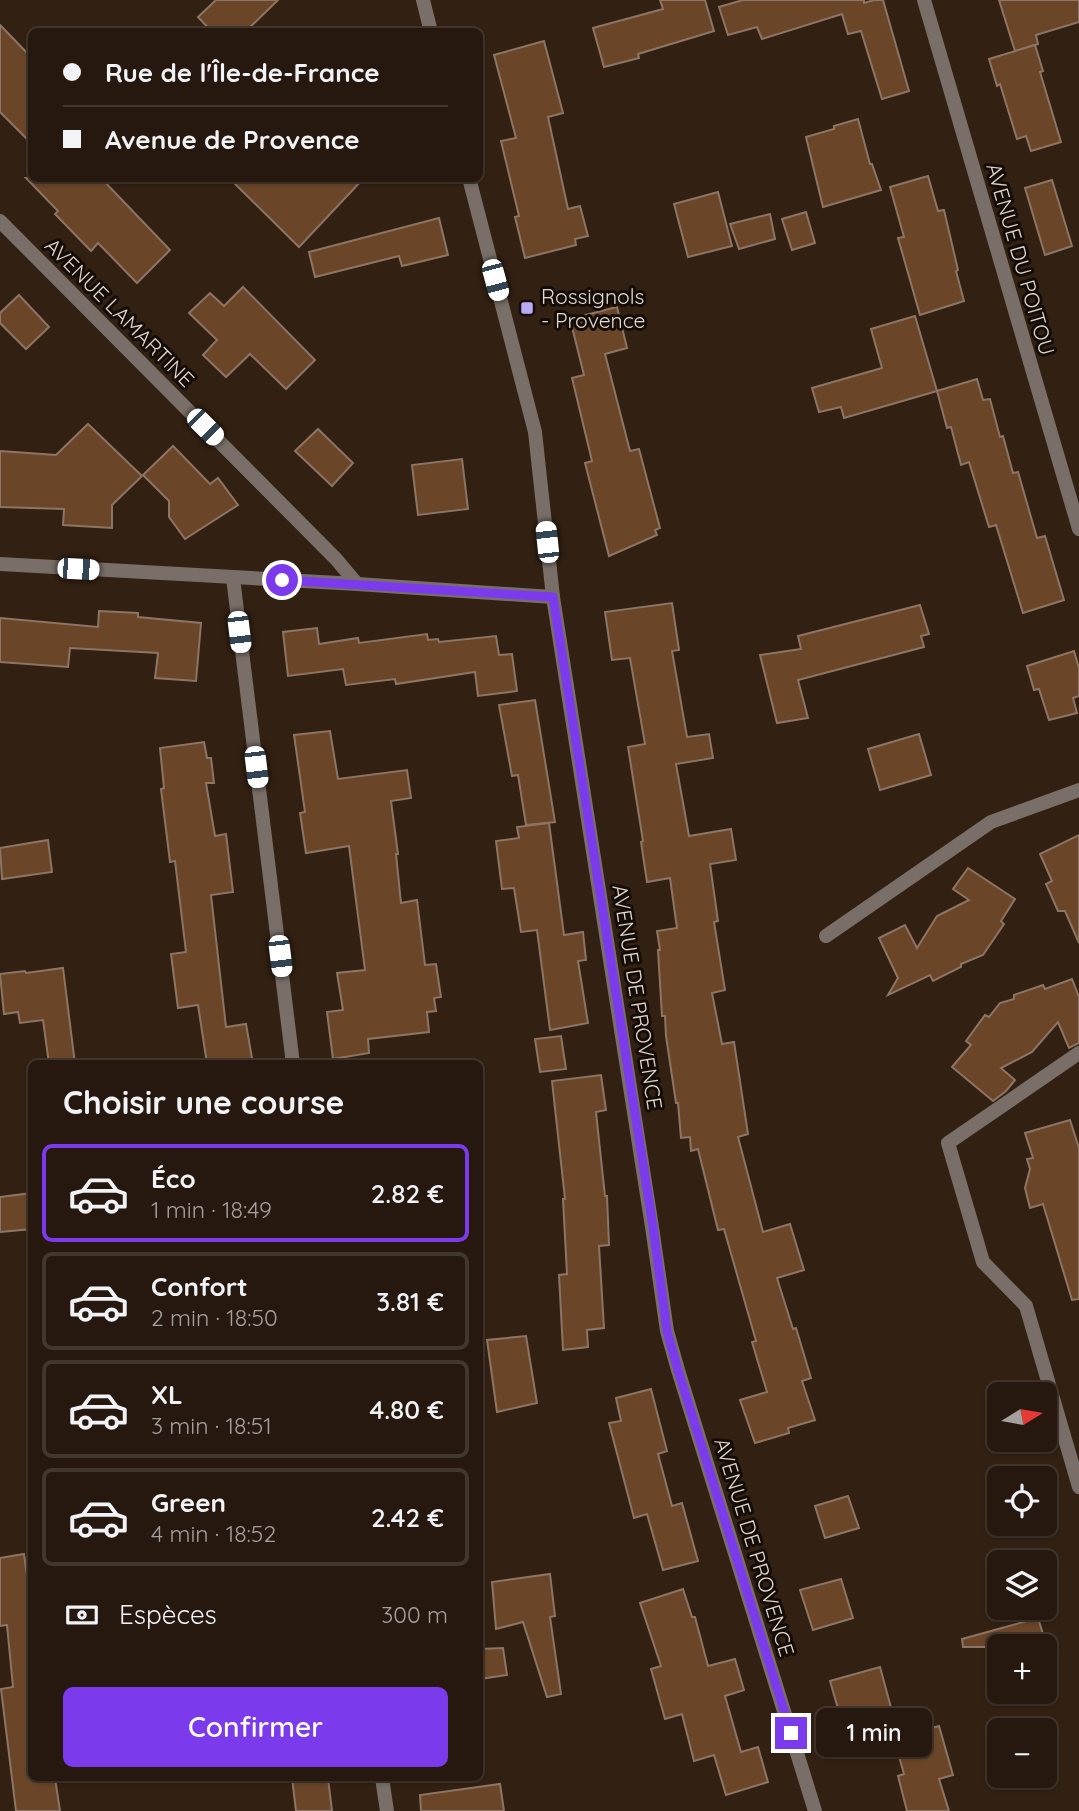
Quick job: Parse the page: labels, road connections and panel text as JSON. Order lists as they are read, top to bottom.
{
  "streets": {
    "street": ["AVENUE DU POITOU", "AVENUE LAMARTINE", "AVENUE DE PROVENCE"]
  },
  "places": {
    "transit": ["Rossignols - Provence"]
  },
  "north": "right",
  "page": {
    "banner": ["Rue de l'Île-de-France", "Avenue de Provence"],
    "heading": "Choisir une course",
    "list": [
      {
        "name": "Éco",
        "note": "1 min · 18:49",
        "value": "2.82 €"
      },
      {
        "name": "Confort",
        "note": "2 min · 18:50",
        "value": "3.81 €"
      },
      {
        "name": "XL",
        "note": "3 min · 18:51",
        "value": "4.80 €"
      },
      {
        "name": "Green",
        "note": "4 min · 18:52",
        "value": "2.42 €"
      }
    ],
    "map_buttons": ["+", "−"],
    "pay": ["Espèces", "300 m"],
    "buttons": "Confirmer",
    "bubble": "1 min"
  }
}
